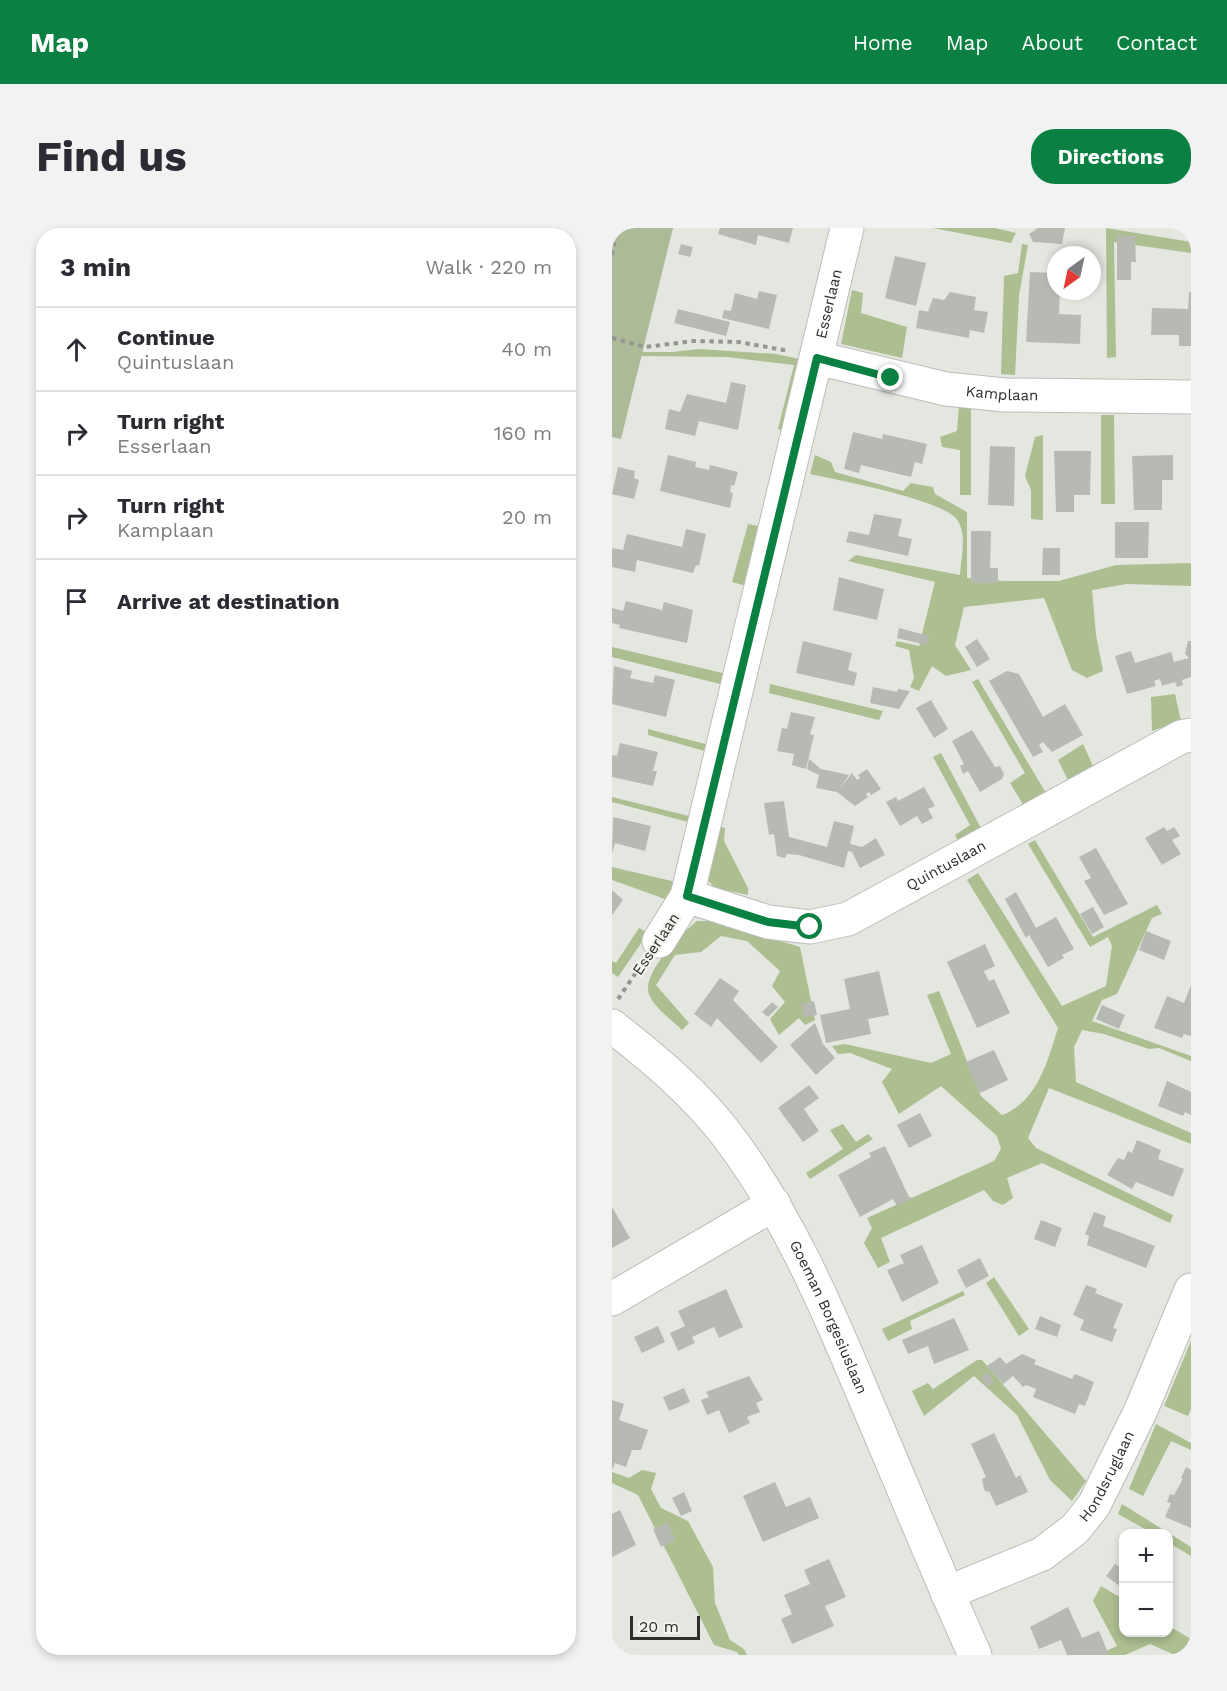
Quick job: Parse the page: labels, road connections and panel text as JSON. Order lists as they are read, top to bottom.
{
  "streets": {
    "street": [
      "Esserlaan",
      "Kamplaan",
      "Quintuslaan",
      "Goeman Borgesiuslaan",
      "Hondsruglaan"
    ]
  },
  "crossings": [
    ["Esserlaan", "Kamplaan"],
    ["Esserlaan", "Quintuslaan"],
    ["Goeman Borgesiuslaan", "Hondsruglaan"]
  ],
  "scale_bar": "20 m",
  "north": "bottom left",
  "page": {
    "header": "Map",
    "nav": [
      "Home",
      "Map",
      "About",
      "Contact"
    ],
    "buttons": "Directions",
    "title": "Find us",
    "heading": ["3 min", "Walk · 220 m"],
    "list": [
      ["Continue", "Quintuslaan", "40 m"],
      ["Turn right", "Esserlaan", "160 m"],
      ["Turn right", "Kamplaan", "20 m"],
      "Arrive at destination"
    ],
    "map_buttons": ["+", "−"],
    "scale": "20 m"
  }
}
